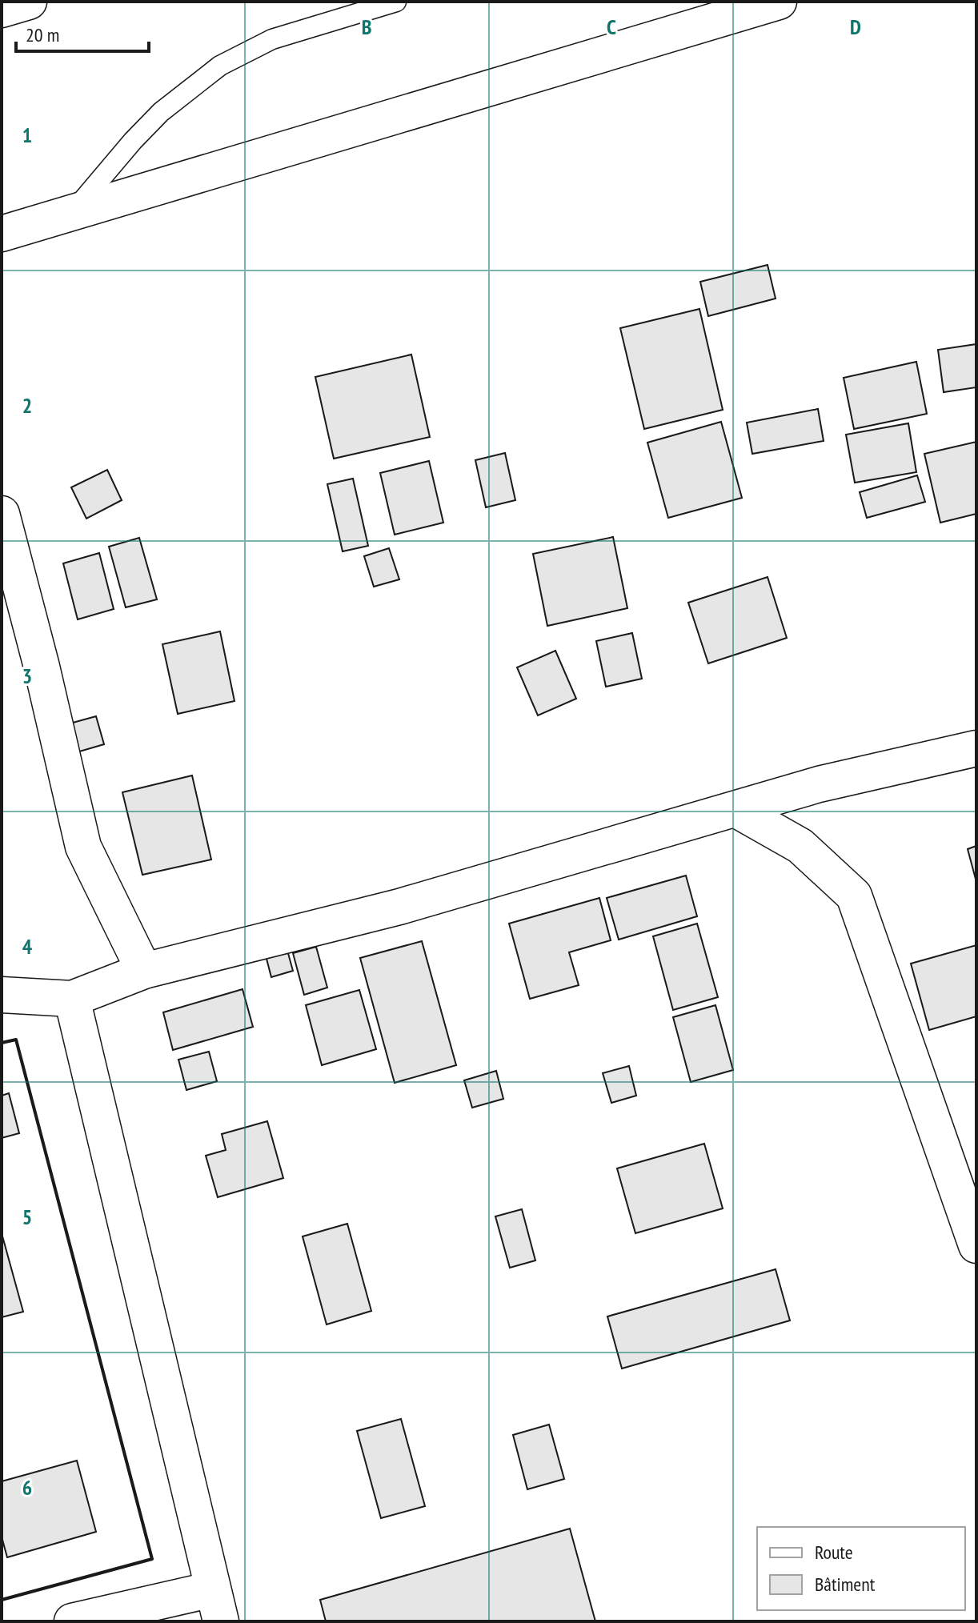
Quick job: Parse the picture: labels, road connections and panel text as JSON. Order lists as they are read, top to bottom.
{
  "legend": ["Route", "Bâtiment"],
  "scale_bar": "20 m",
  "grid": {
    "columns": ["B", "C", "D"],
    "rows": [
      "1",
      "2",
      "3",
      "4",
      "5",
      "6"
    ]
  }
}
